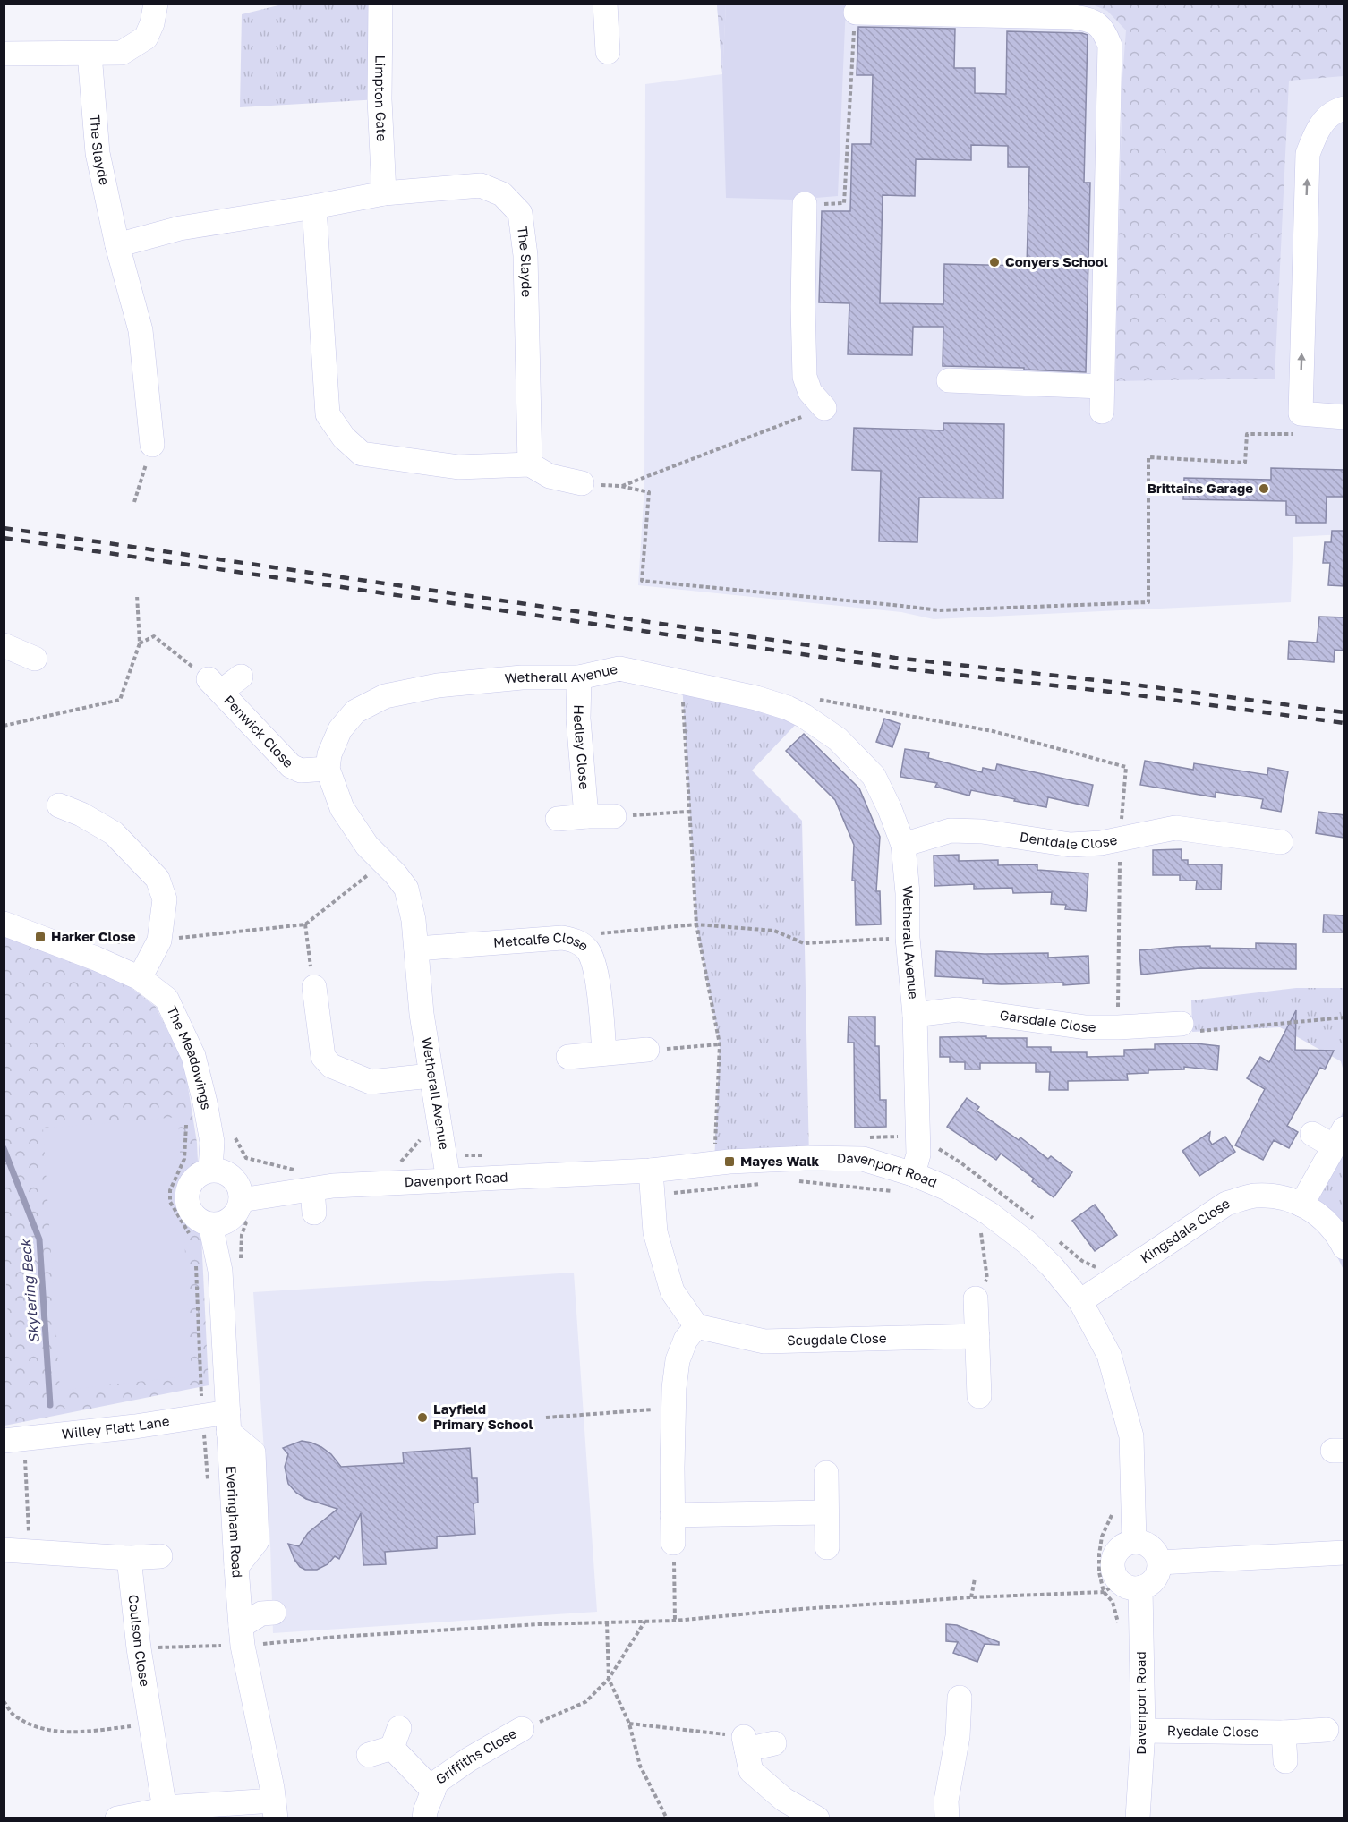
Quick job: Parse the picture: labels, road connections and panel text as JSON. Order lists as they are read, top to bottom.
{
  "streets": {
    "street": [
      "Limpton Gate",
      "The Slayde",
      "Wetherall Avenue",
      "Penwick Close",
      "Hedley Close",
      "Dentdale Close",
      "Metcalfe Close",
      "Garsdale Close",
      "The Meadowings",
      "Davenport Road",
      "Kingsdale Close",
      "Scugdale Close",
      "Willey Flatt Lane",
      "Everingham Road",
      "Coulson Close",
      "Ryedale Close",
      "Griffiths Close"
    ]
  },
  "crossings": [
    ["Limpton Gate", "The Slayde"],
    ["Wetherall Avenue", "Penwick Close"],
    ["Wetherall Avenue", "Hedley Close"],
    ["Wetherall Avenue", "Dentdale Close"],
    ["Wetherall Avenue", "Metcalfe Close"],
    ["Wetherall Avenue", "Garsdale Close"],
    ["Wetherall Avenue", "Davenport Road"],
    ["The Meadowings", "Davenport Road"],
    ["The Meadowings", "Everingham Road"],
    ["Davenport Road", "Kingsdale Close"],
    ["Davenport Road", "Everingham Road"],
    ["Davenport Road", "Ryedale Close"],
    ["Willey Flatt Lane", "Everingham Road"]
  ],
  "water": ["Skytering Beck"],
  "places": {
    "other": ["Conyers School", "Brittains Garage", "Layfield Primary School"],
    "transit": ["Harker Close", "Mayes Walk"]
  }
}
